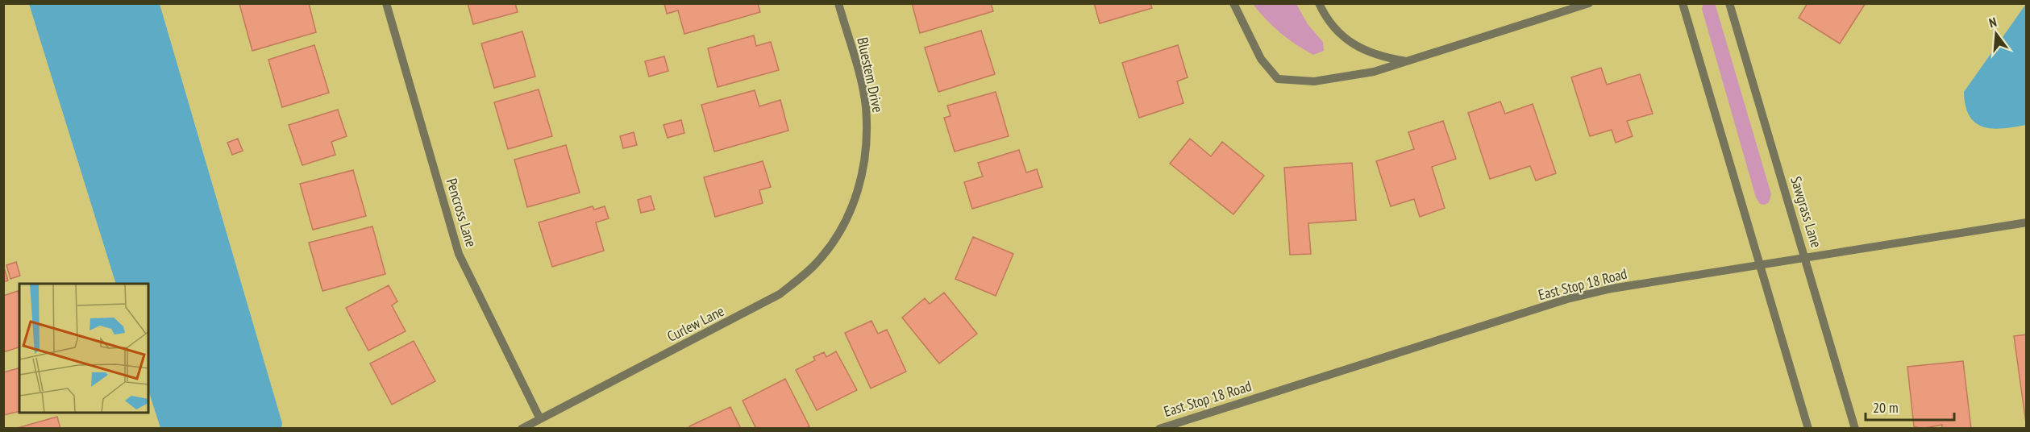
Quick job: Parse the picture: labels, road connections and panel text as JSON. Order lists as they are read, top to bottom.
{
  "streets": {
    "street": [
      "Bluestem Drive",
      "Sawgrass Lane",
      "Pencross Lane",
      "East Stop 18 Road",
      "Curlew Lane"
    ]
  },
  "crossings": [
    ["Bluestem Drive", "Curlew Lane"],
    ["Sawgrass Lane", "East Stop 18 Road"],
    ["Pencross Lane", "Curlew Lane"]
  ],
  "scale_bar": "20 m",
  "north": "top"
}
